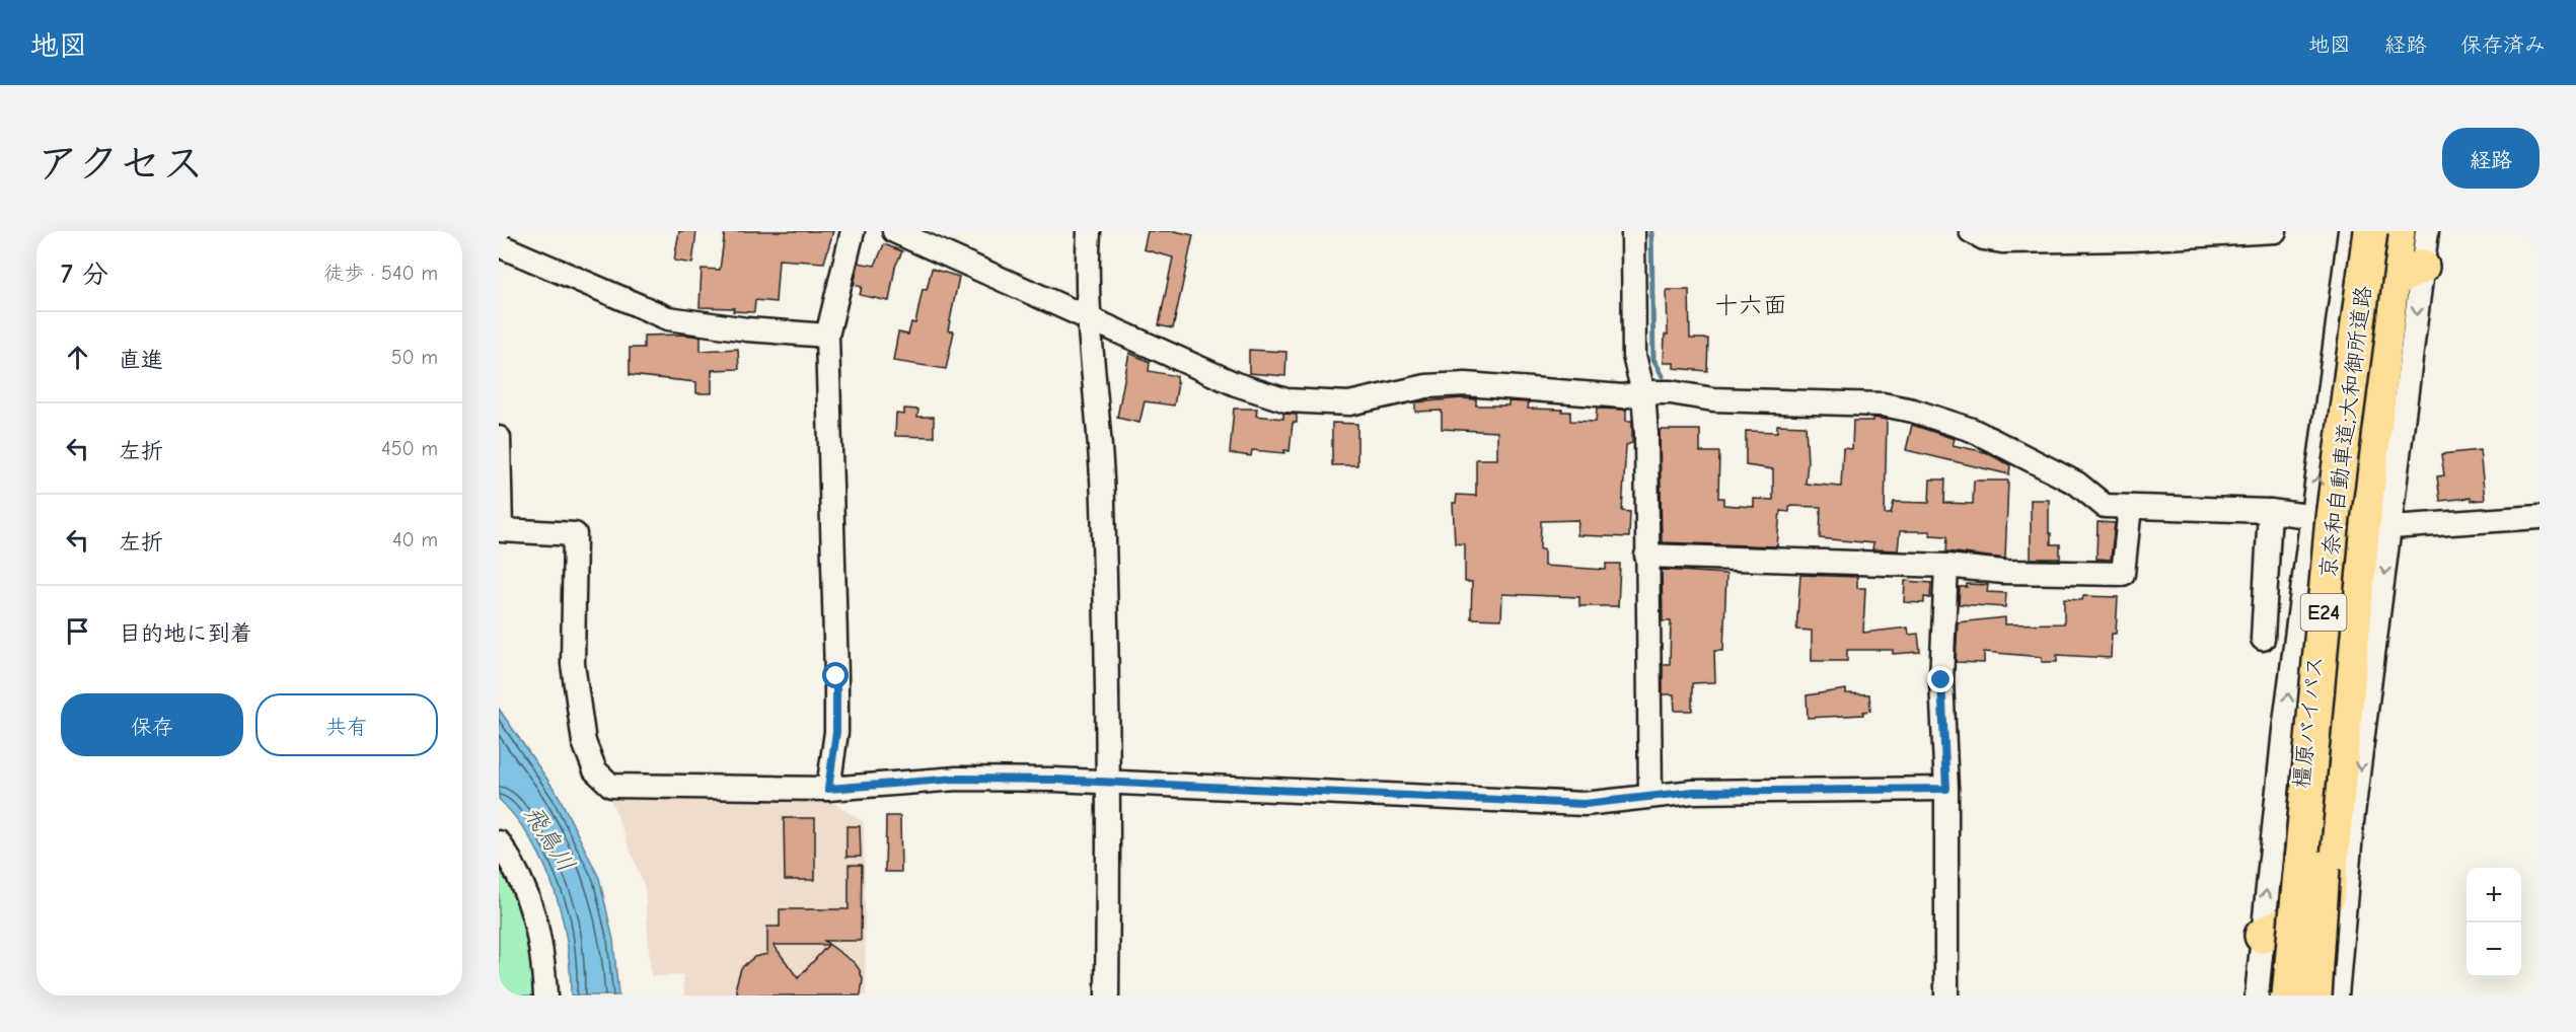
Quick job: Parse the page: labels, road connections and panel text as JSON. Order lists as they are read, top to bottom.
{
  "streets": {
    "highway": ["京奈和自動車道;大和御所道路", "E24", "橿原バイパス"]
  },
  "crossings": [
    ["京奈和自動車道;大和御所道路", "橿原バイパス"]
  ],
  "districts": ["十六面"],
  "water": ["飛鳥川"],
  "page": {
    "header": "地図",
    "nav": ["地図", "経路", "保存済み"],
    "title": "アクセス",
    "buttons": [
      "経路",
      ["保存", "共有"]
    ],
    "heading": ["7 分", "徒歩 · 540 m"],
    "list": [
      ["直進", "50 m"],
      ["左折", "450 m"],
      ["左折", "40 m"],
      "目的地に到着"
    ],
    "map_buttons": ["+", "−"]
  }
}
